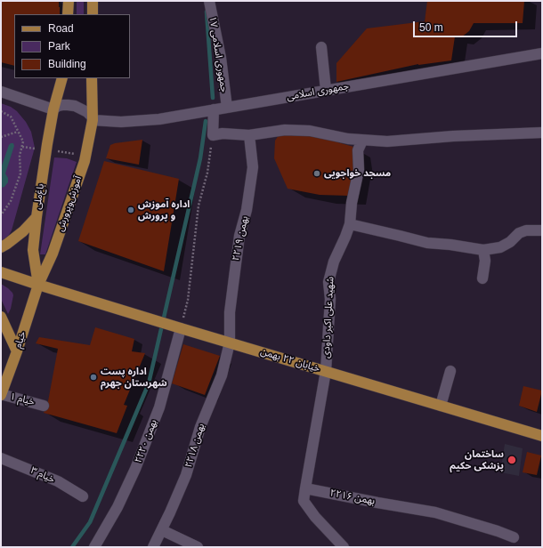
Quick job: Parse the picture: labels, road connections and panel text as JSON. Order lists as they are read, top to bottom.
{
  "streets": {
    "main road": [
      "باغ‌ملی",
      "آموزش‌و‌پرورش",
      "خیام",
      "خیابان ۲۲ بهمن"
    ],
    "street": [
      "جمهوری اسلامی ۱۷",
      "جمهوری اسلامی",
      "۲۲بهمن ۱۹",
      "شهید علی اکبر داودی",
      "خیام ۱",
      "۲۲بهمن ۲۰",
      "۲۲بهمن ۱۸",
      "خیام ۳",
      "۲۲بهمن ۱۶"
    ]
  },
  "crossings": [
    ["جمهوری اسلامی ۱۷", "جمهوری اسلامی"],
    ["جمهوری اسلامی", "آموزش‌و‌پرورش"],
    ["باغ‌ملی", "آموزش‌و‌پرورش"],
    ["باغ‌ملی", "خیام"],
    ["باغ‌ملی", "خیابان ۲۲ بهمن"],
    ["آموزش‌و‌پرورش", "خیام"],
    ["آموزش‌و‌پرورش", "خیابان ۲۲ بهمن"],
    ["۲۲بهمن ۱۹", "خیابان ۲۲ بهمن"],
    ["۲۲بهمن ۱۹", "۲۲بهمن ۱۸"],
    ["شهید علی اکبر داودی", "خیابان ۲۲ بهمن"],
    ["خیام", "خیابان ۲۲ بهمن"],
    ["خیام", "خیام ۱"],
    ["خیابان ۲۲ بهمن", "۲۲بهمن ۲۰"],
    ["خیابان ۲۲ بهمن", "۲۲بهمن ۱۸"]
  ],
  "places": [
    "مسجد خواجویی",
    "اداره آموزش و پرورش",
    "اداره پست شهرستان جهرم",
    "ساختمان پزشکی حکیم"
  ],
  "legend": ["Road", "Park", "Building"],
  "scale_bar": "50 m"
}
